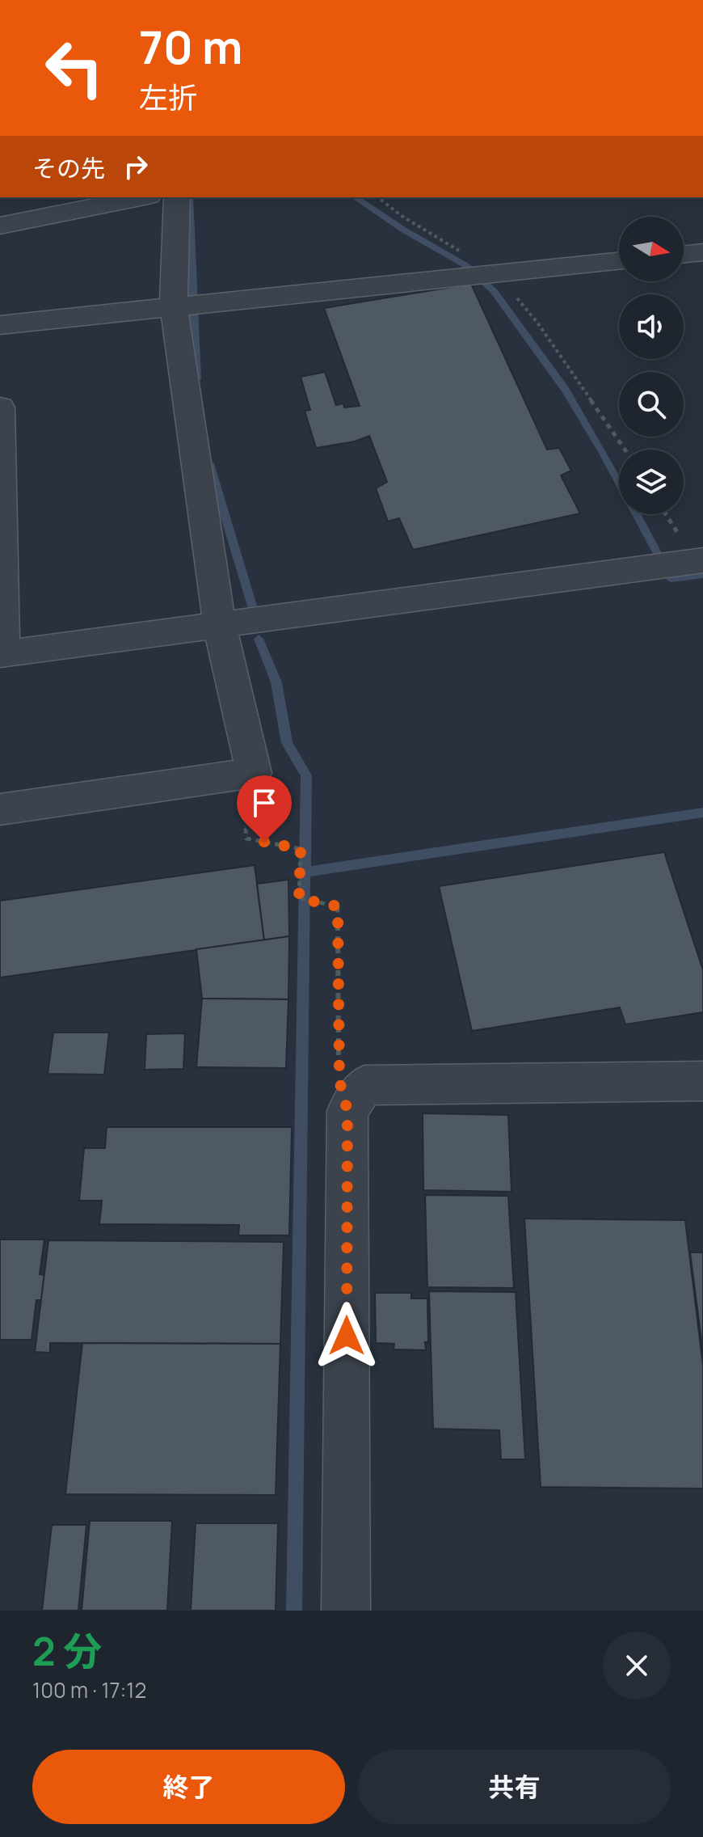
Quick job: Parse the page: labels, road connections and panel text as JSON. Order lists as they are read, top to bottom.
{
  "north": "right",
  "page": {
    "turn": ["70 m", "左折"],
    "then": "その先",
    "heading": ["2 分", "100 m · 17:12"],
    "buttons": ["終了", "共有"]
  }
}
